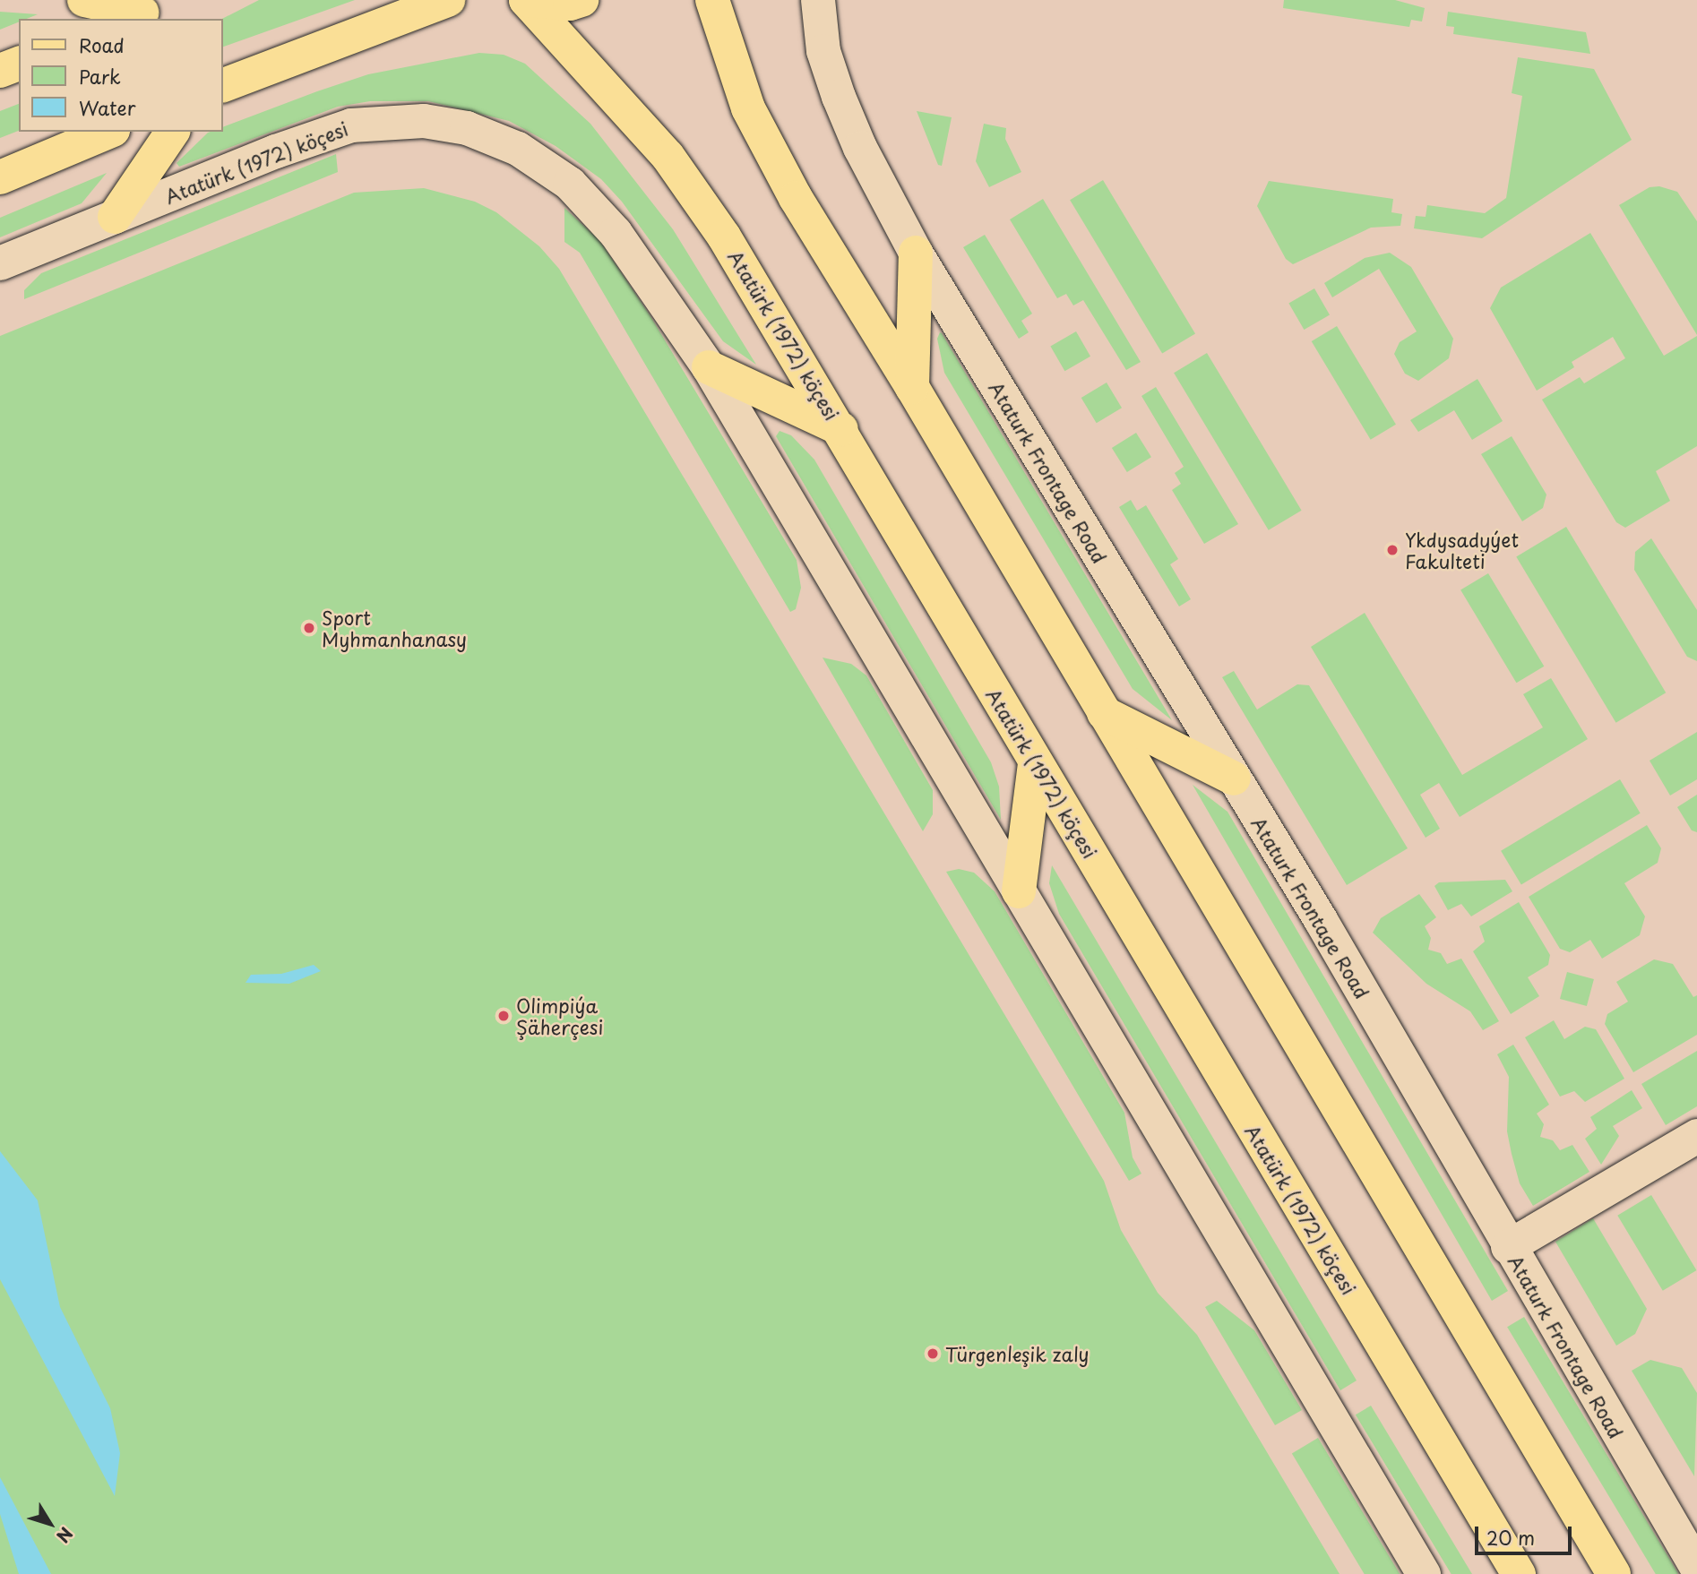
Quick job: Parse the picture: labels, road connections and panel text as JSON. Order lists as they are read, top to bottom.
{
  "streets": {
    "main road": ["Atatürk (1972) köçesi"],
    "street": ["Ataturk Frontage Road"]
  },
  "places": [
    "Ykdysadyýet Fakulteti",
    "Sport Myhmanhanasy",
    "Olimpiýa Şäherçesi",
    "Türgenleşik zaly"
  ],
  "legend": ["Road", "Park", "Water"],
  "scale_bar": "20 m",
  "north": "bottom right"
}
